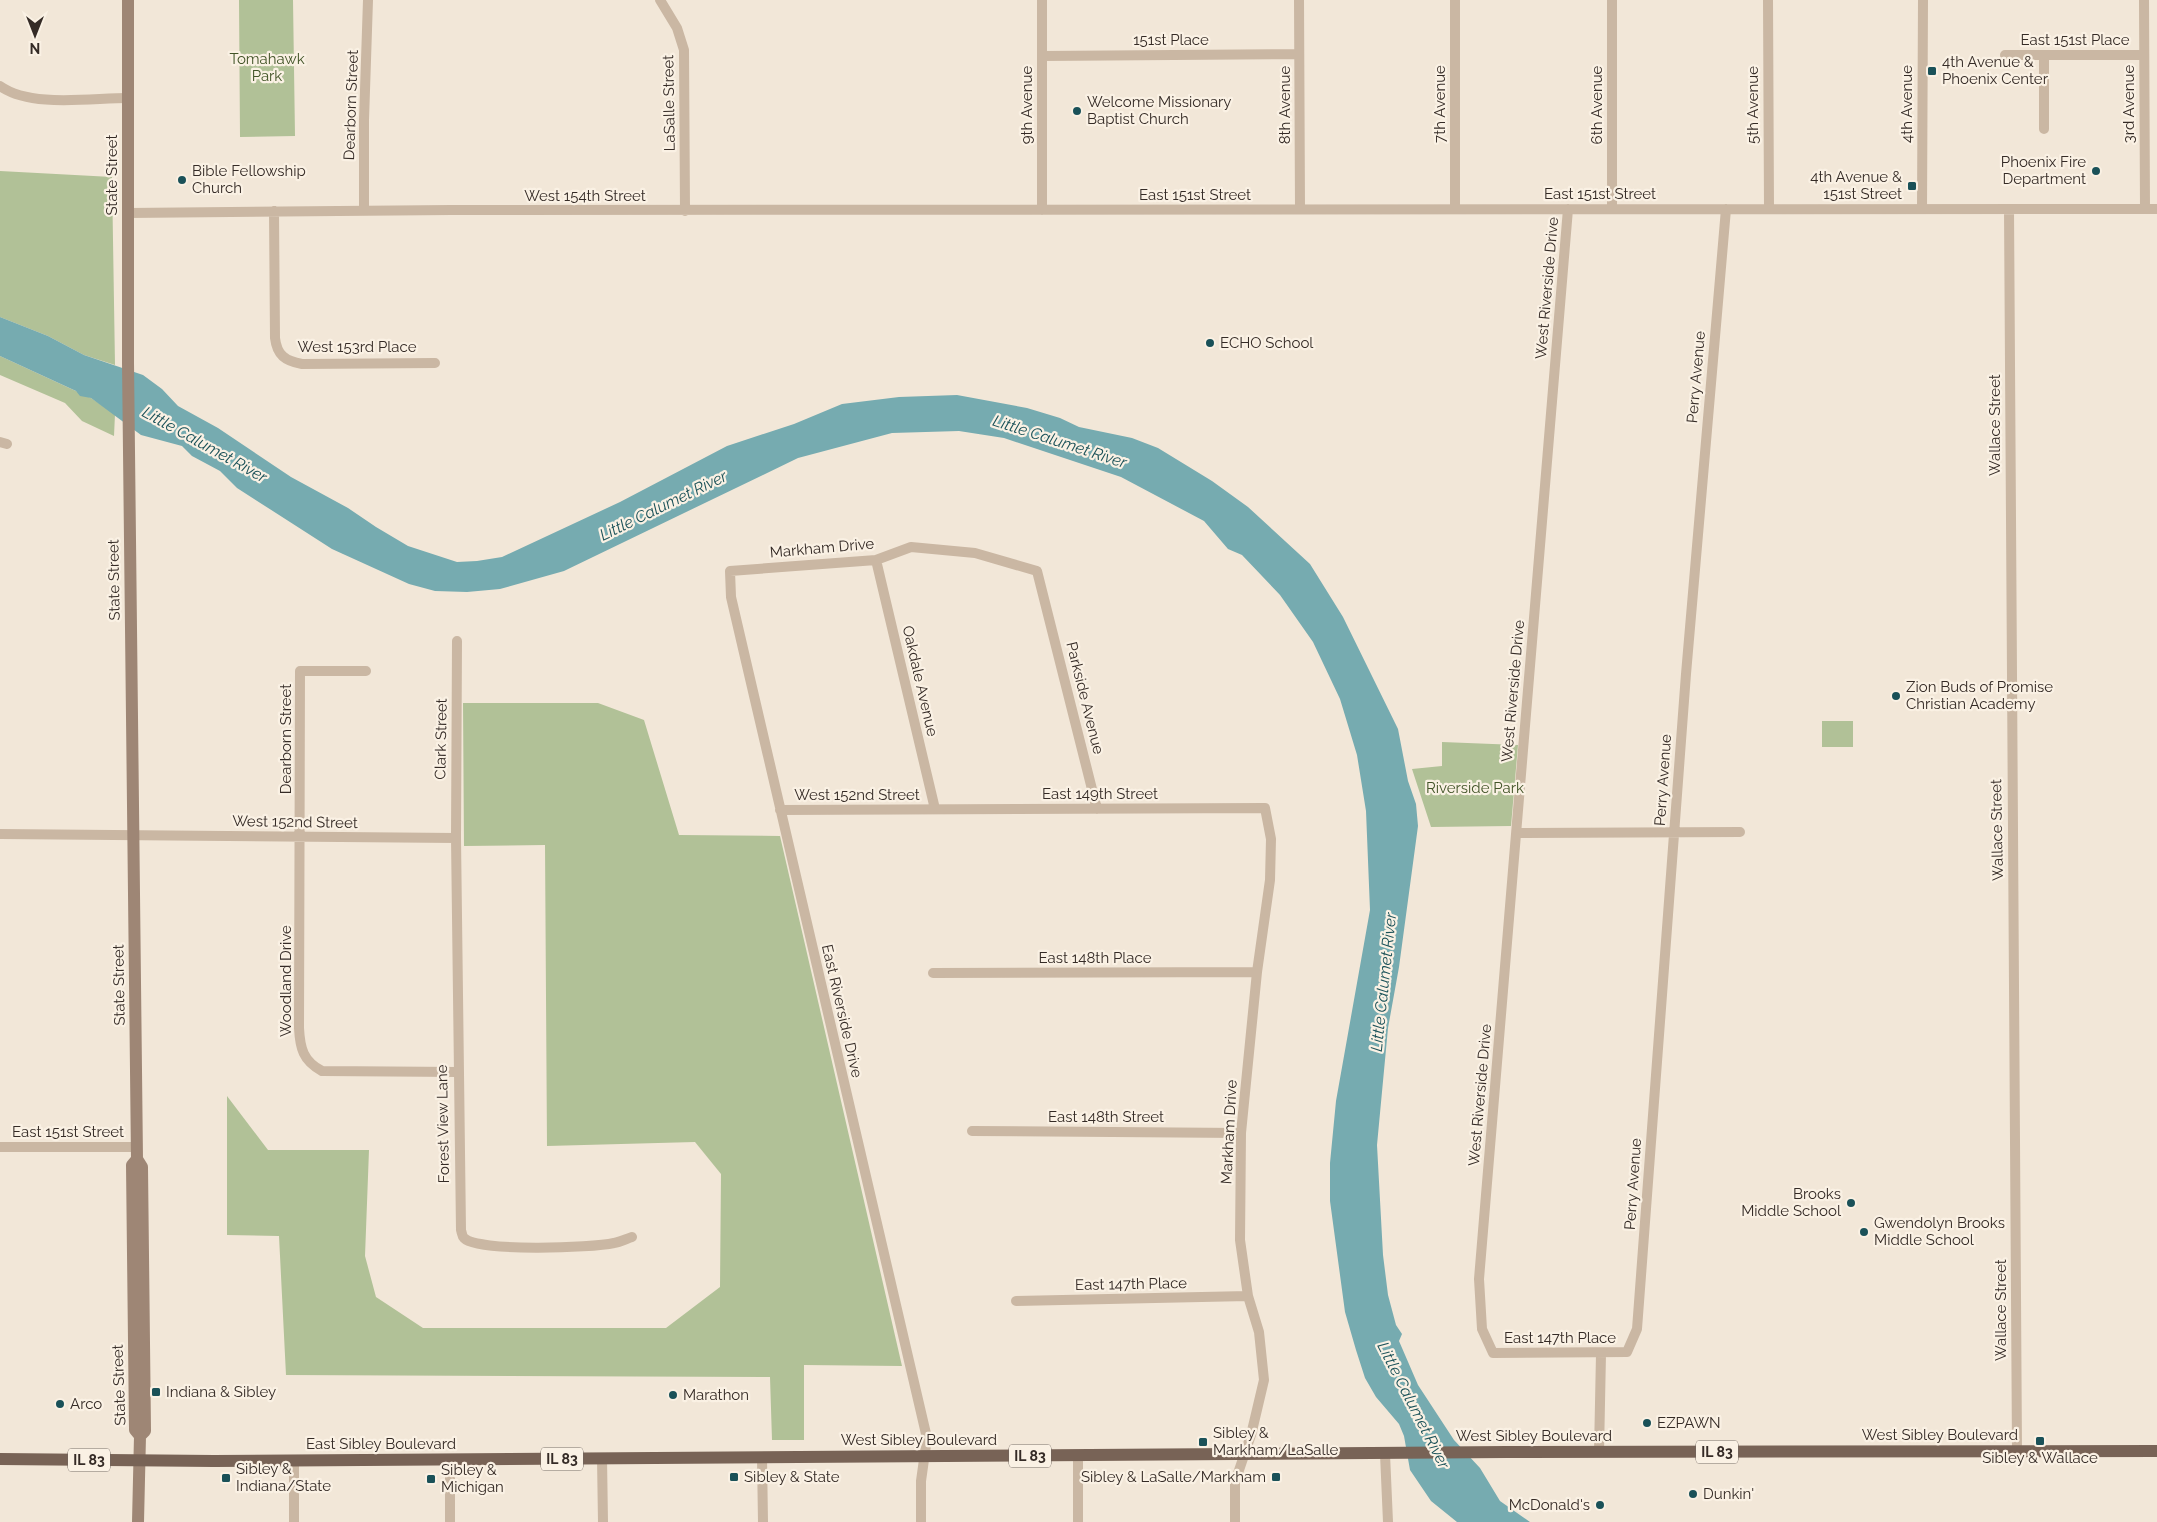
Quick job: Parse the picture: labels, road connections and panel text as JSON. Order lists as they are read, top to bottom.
{
  "streets": {
    "main road": [
      "State Street",
      "West Sibley Boulevard",
      "East Sibley Boulevard",
      "IL 83"
    ],
    "street": [
      "151st Place",
      "East 151st Place",
      "LaSalle Street",
      "7th Avenue",
      "4th Avenue",
      "3rd Avenue",
      "Dearborn Street",
      "9th Avenue",
      "8th Avenue",
      "6th Avenue",
      "5th Avenue",
      "East 151st Street",
      "West 154th Street",
      "West Riverside Drive",
      "West 153rd Place",
      "Perry Avenue",
      "Wallace Street",
      "Markham Drive",
      "Oakdale Avenue",
      "Parkside Avenue",
      "Clark Street",
      "East 149th Street",
      "West 152nd Street",
      "East 148th Place",
      "Woodland Drive",
      "East Riverside Drive",
      "East 148th Street",
      "Forest View Lane",
      "East 147th Place"
    ]
  },
  "crossings": [
    ["151st Place", "9th Avenue"],
    ["151st Place", "8th Avenue"],
    ["East 151st Place", "3rd Avenue"],
    ["LaSalle Street", "West 154th Street"],
    ["7th Avenue", "East 151st Street"],
    ["4th Avenue", "East 151st Street"],
    ["3rd Avenue", "East 151st Street"],
    ["Dearborn Street", "West 154th Street"],
    ["Dearborn Street", "West 152nd Street"],
    ["Dearborn Street", "Woodland Drive"],
    ["9th Avenue", "East 151st Street"],
    ["9th Avenue", "West 154th Street"],
    ["8th Avenue", "East 151st Street"],
    ["6th Avenue", "East 151st Street"],
    ["5th Avenue", "East 151st Street"],
    ["State Street", "East 151st Street"],
    ["State Street", "West 154th Street"],
    ["State Street", "West 152nd Street"],
    ["State Street", "East Sibley Boulevard"],
    ["East 151st Street", "West 154th Street"],
    ["East 151st Street", "West Riverside Drive"],
    ["East 151st Street", "Perry Avenue"],
    ["East 151st Street", "Wallace Street"],
    ["West 154th Street", "West 153rd Place"],
    ["West Riverside Drive", "East 147th Place"],
    ["Perry Avenue", "East 147th Place"],
    ["Wallace Street", "West Sibley Boulevard"],
    ["Markham Drive", "Oakdale Avenue"],
    ["Markham Drive", "Parkside Avenue"],
    ["Markham Drive", "East 149th Street"],
    ["Markham Drive", "East 148th Place"],
    ["Markham Drive", "East Riverside Drive"],
    ["Markham Drive", "East 148th Street"],
    ["Markham Drive", "East 147th Place"],
    ["Markham Drive", "West Sibley Boulevard"],
    ["Oakdale Avenue", "East 149th Street"],
    ["Oakdale Avenue", "West 152nd Street"],
    ["Parkside Avenue", "East 149th Street"],
    ["Clark Street", "West 152nd Street"],
    ["Clark Street", "Forest View Lane"],
    ["East 149th Street", "West 152nd Street"],
    ["West 152nd Street", "Woodland Drive"],
    ["West 152nd Street", "East Riverside Drive"],
    ["West 152nd Street", "Forest View Lane"],
    ["Woodland Drive", "Forest View Lane"],
    ["East Riverside Drive", "West Sibley Boulevard"],
    ["West Sibley Boulevard", "East Sibley Boulevard"]
  ],
  "water": ["Little Calumet River"],
  "parks": ["Tomahawk Park", "Riverside Park"],
  "places": {
    "transit": [
      "4th Avenue & Phoenix Center",
      "4th Avenue & 151st Street",
      "Indiana & Sibley",
      "Sibley & Wallace",
      "Sibley & Markham/LaSalle",
      "Sibley & State",
      "Sibley & LaSalle/Markham",
      "Sibley & Indiana/State",
      "Sibley & Michigan"
    ],
    "other": [
      "Welcome Missionary Baptist Church",
      "Phoenix Fire Department",
      "Bible Fellowship Church",
      "ECHO School",
      "Zion Buds of Promise Christian Academy",
      "Brooks Middle School",
      "Gwendolyn Brooks Middle School",
      "Marathon",
      "Arco",
      "EZPAWN",
      "Dunkin'",
      "McDonald's"
    ]
  },
  "north": "bottom"
}
